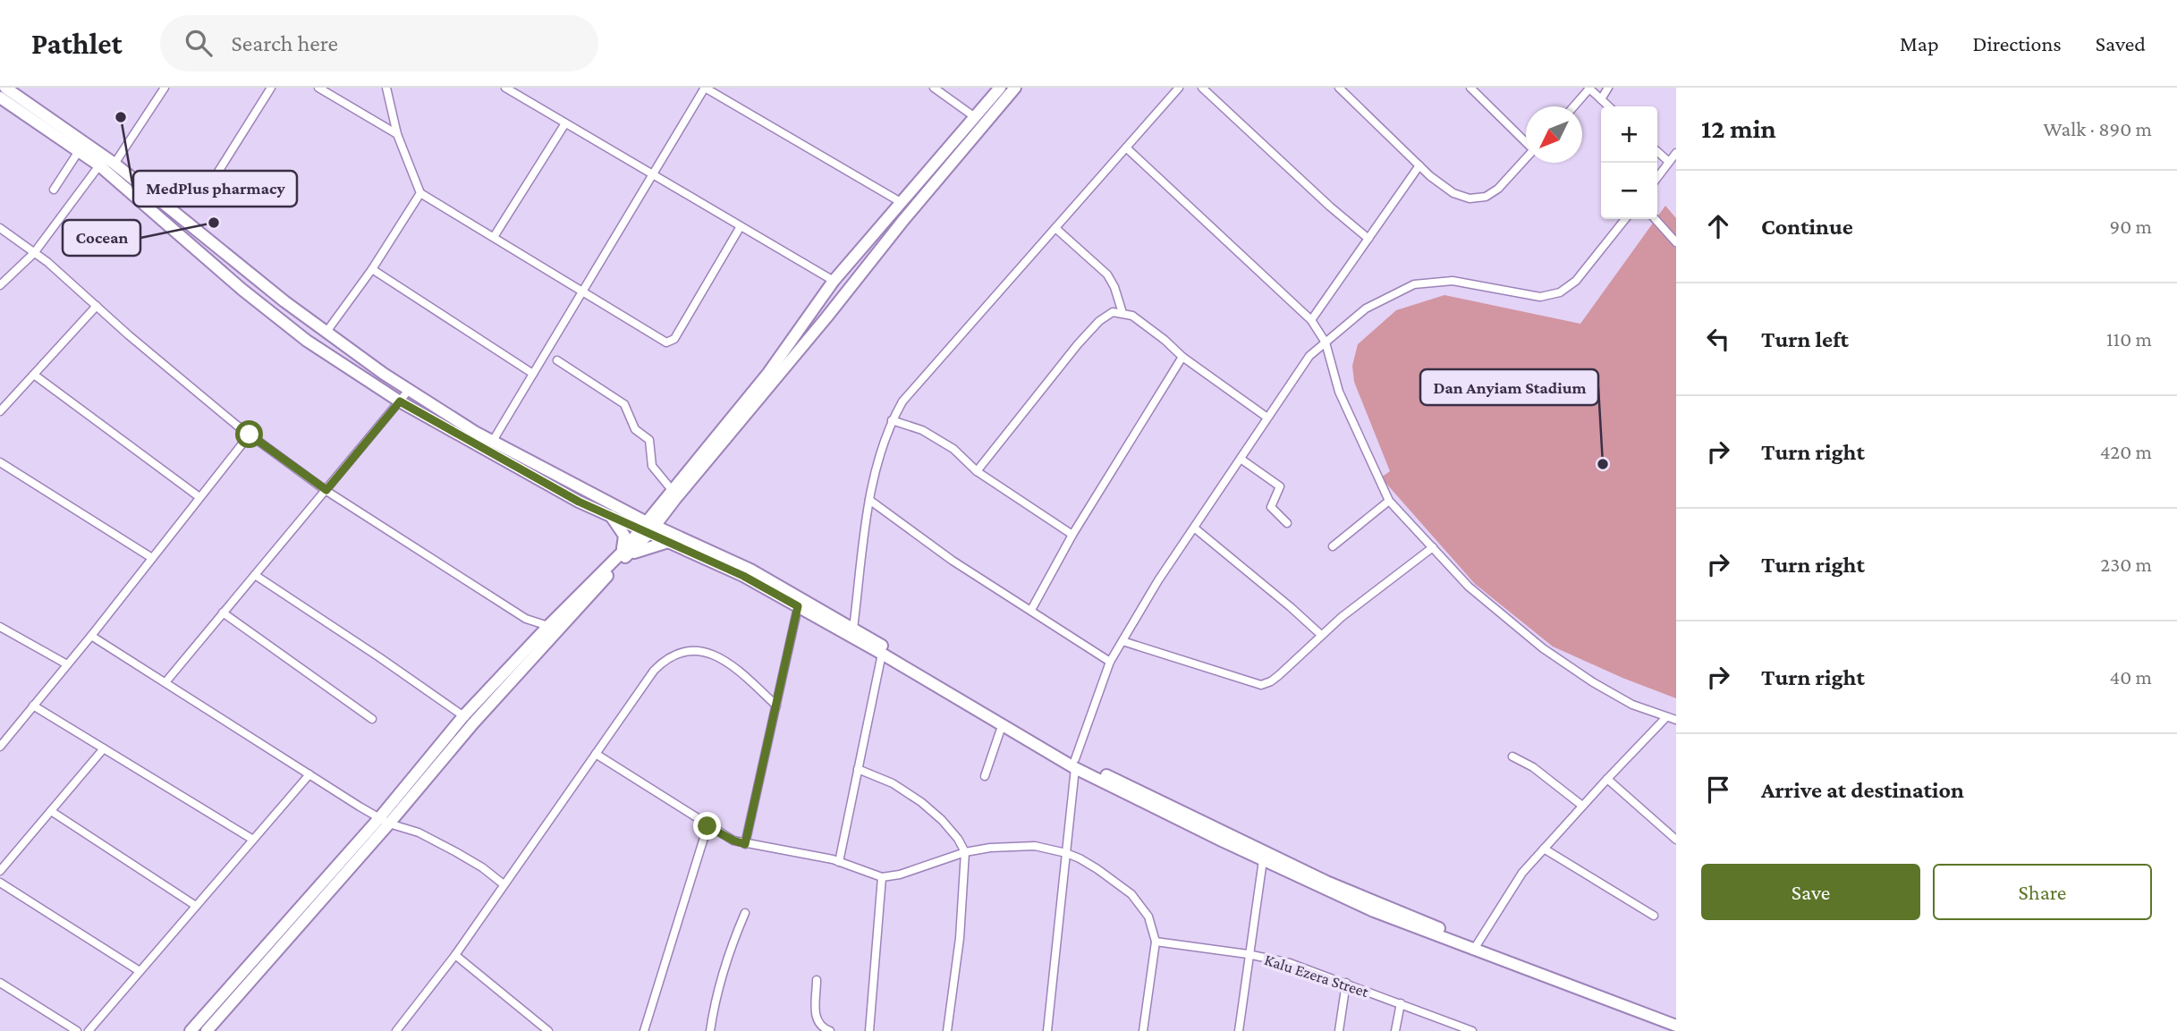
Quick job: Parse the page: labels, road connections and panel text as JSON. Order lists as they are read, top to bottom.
{
  "streets": {
    "street": ["Kalu Ezera Street"]
  },
  "places": ["MedPlus pharmacy", "Cocean", "Dan Anyiam Stadium"],
  "north": "bottom left",
  "page": {
    "header": "Pathlet",
    "search": "Search here",
    "nav": ["Map", "Directions", "Saved"],
    "heading": ["12 min", "Walk · 890 m"],
    "map_buttons": ["+", "−"],
    "list": [
      ["Continue", "90 m"],
      ["Turn left", "110 m"],
      ["Turn right", "420 m"],
      ["Turn right", "230 m"],
      ["Turn right", "40 m"],
      "Arrive at destination"
    ],
    "buttons": ["Save", "Share"]
  }
}
